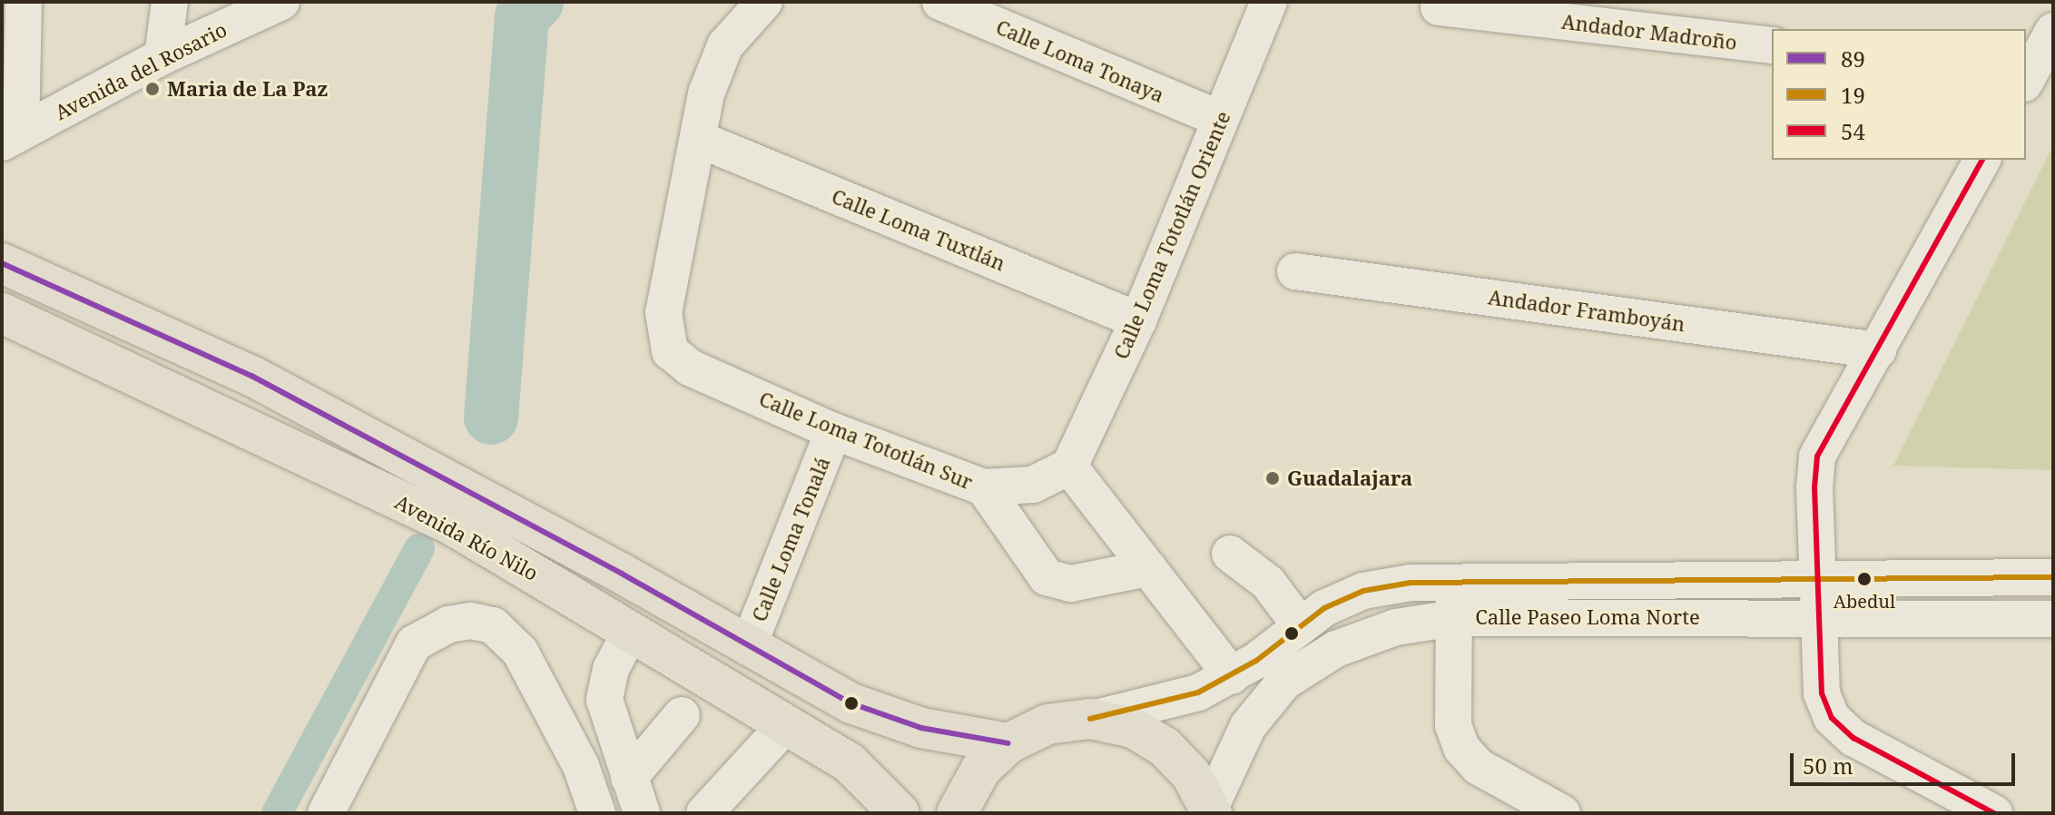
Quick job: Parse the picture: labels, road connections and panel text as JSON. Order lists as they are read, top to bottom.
{
  "streets": {
    "main road": ["Avenida Río Nilo"],
    "street": [
      "Andador Madroño",
      "Calle Loma Tonaya",
      "Avenida del Rosario",
      "Calle Loma Tuxtlán",
      "Calle Loma Tototlán Oriente",
      "Andador Framboyán",
      "Calle Loma Tototlán Sur",
      "Calle Loma Tonalá",
      "Calle Paseo Loma Norte"
    ]
  },
  "crossings": [
    ["Calle Loma Tonaya", "Calle Loma Tototlán Oriente"],
    ["Calle Loma Tuxtlán", "Calle Loma Tototlán Oriente"],
    ["Calle Loma Tuxtlán", "Calle Loma Tototlán Sur"],
    ["Calle Loma Tototlán Oriente", "Calle Loma Tototlán Sur"],
    ["Calle Loma Tototlán Sur", "Calle Loma Tonalá"],
    ["Avenida Río Nilo", "Calle Loma Tonalá"]
  ],
  "places": ["Maria de La Paz", "Guadalajara", "Abedul"],
  "lines": ["transit line 54", "transit line 89", "transit line 19"],
  "legend": ["89", "19", "54"],
  "scale_bar": "50 m"
}
